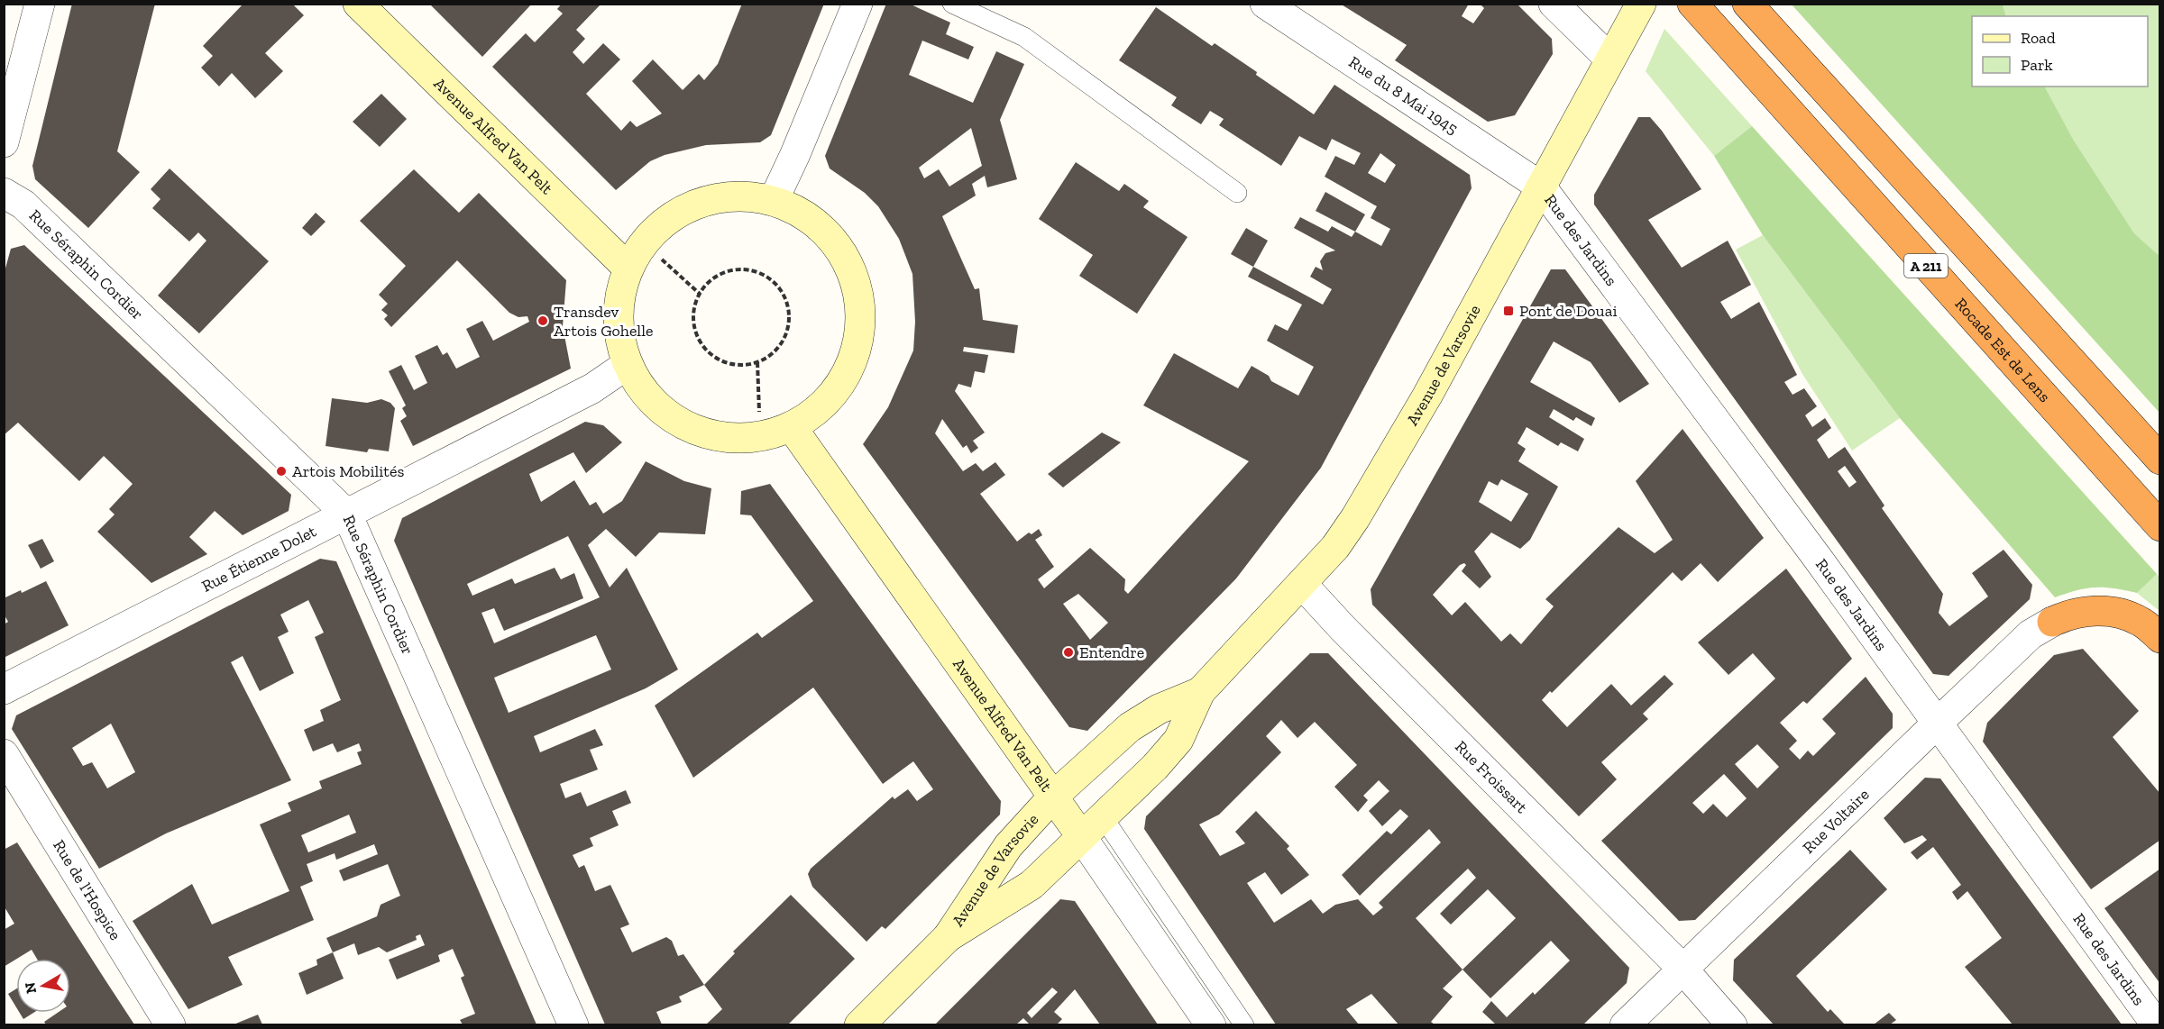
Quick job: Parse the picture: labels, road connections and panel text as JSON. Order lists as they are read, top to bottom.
{
  "streets": {
    "highway": ["A 211", "Rocade Est de Lens"],
    "main road": ["Avenue Alfred Van Pelt", "Avenue de Varsovie"],
    "street": [
      "Rue du 8 Mai 1945",
      "Rue des Jardins",
      "Rue Séraphin Cordier",
      "Rue Étienne Dolet",
      "Rue Froissart",
      "Rue Voltaire",
      "Rue de l'Hospice"
    ]
  },
  "crossings": [
    ["Rue du 8 Mai 1945", "Rue des Jardins"],
    ["Rue du 8 Mai 1945", "Avenue de Varsovie"],
    ["Avenue Alfred Van Pelt", "Avenue de Varsovie"],
    ["Rue des Jardins", "Avenue de Varsovie"],
    ["Rue des Jardins", "Rue Voltaire"],
    ["Rue Séraphin Cordier", "Rue Étienne Dolet"],
    ["Avenue de Varsovie", "Rue Froissart"],
    ["Rue Froissart", "Rue Voltaire"]
  ],
  "places": {
    "transit": ["Pont de Douai"],
    "other": ["Transdev Artois Gohelle", "Artois Mobilités", "Entendre"]
  },
  "legend": ["Road", "Park"],
  "north": "left"
}
